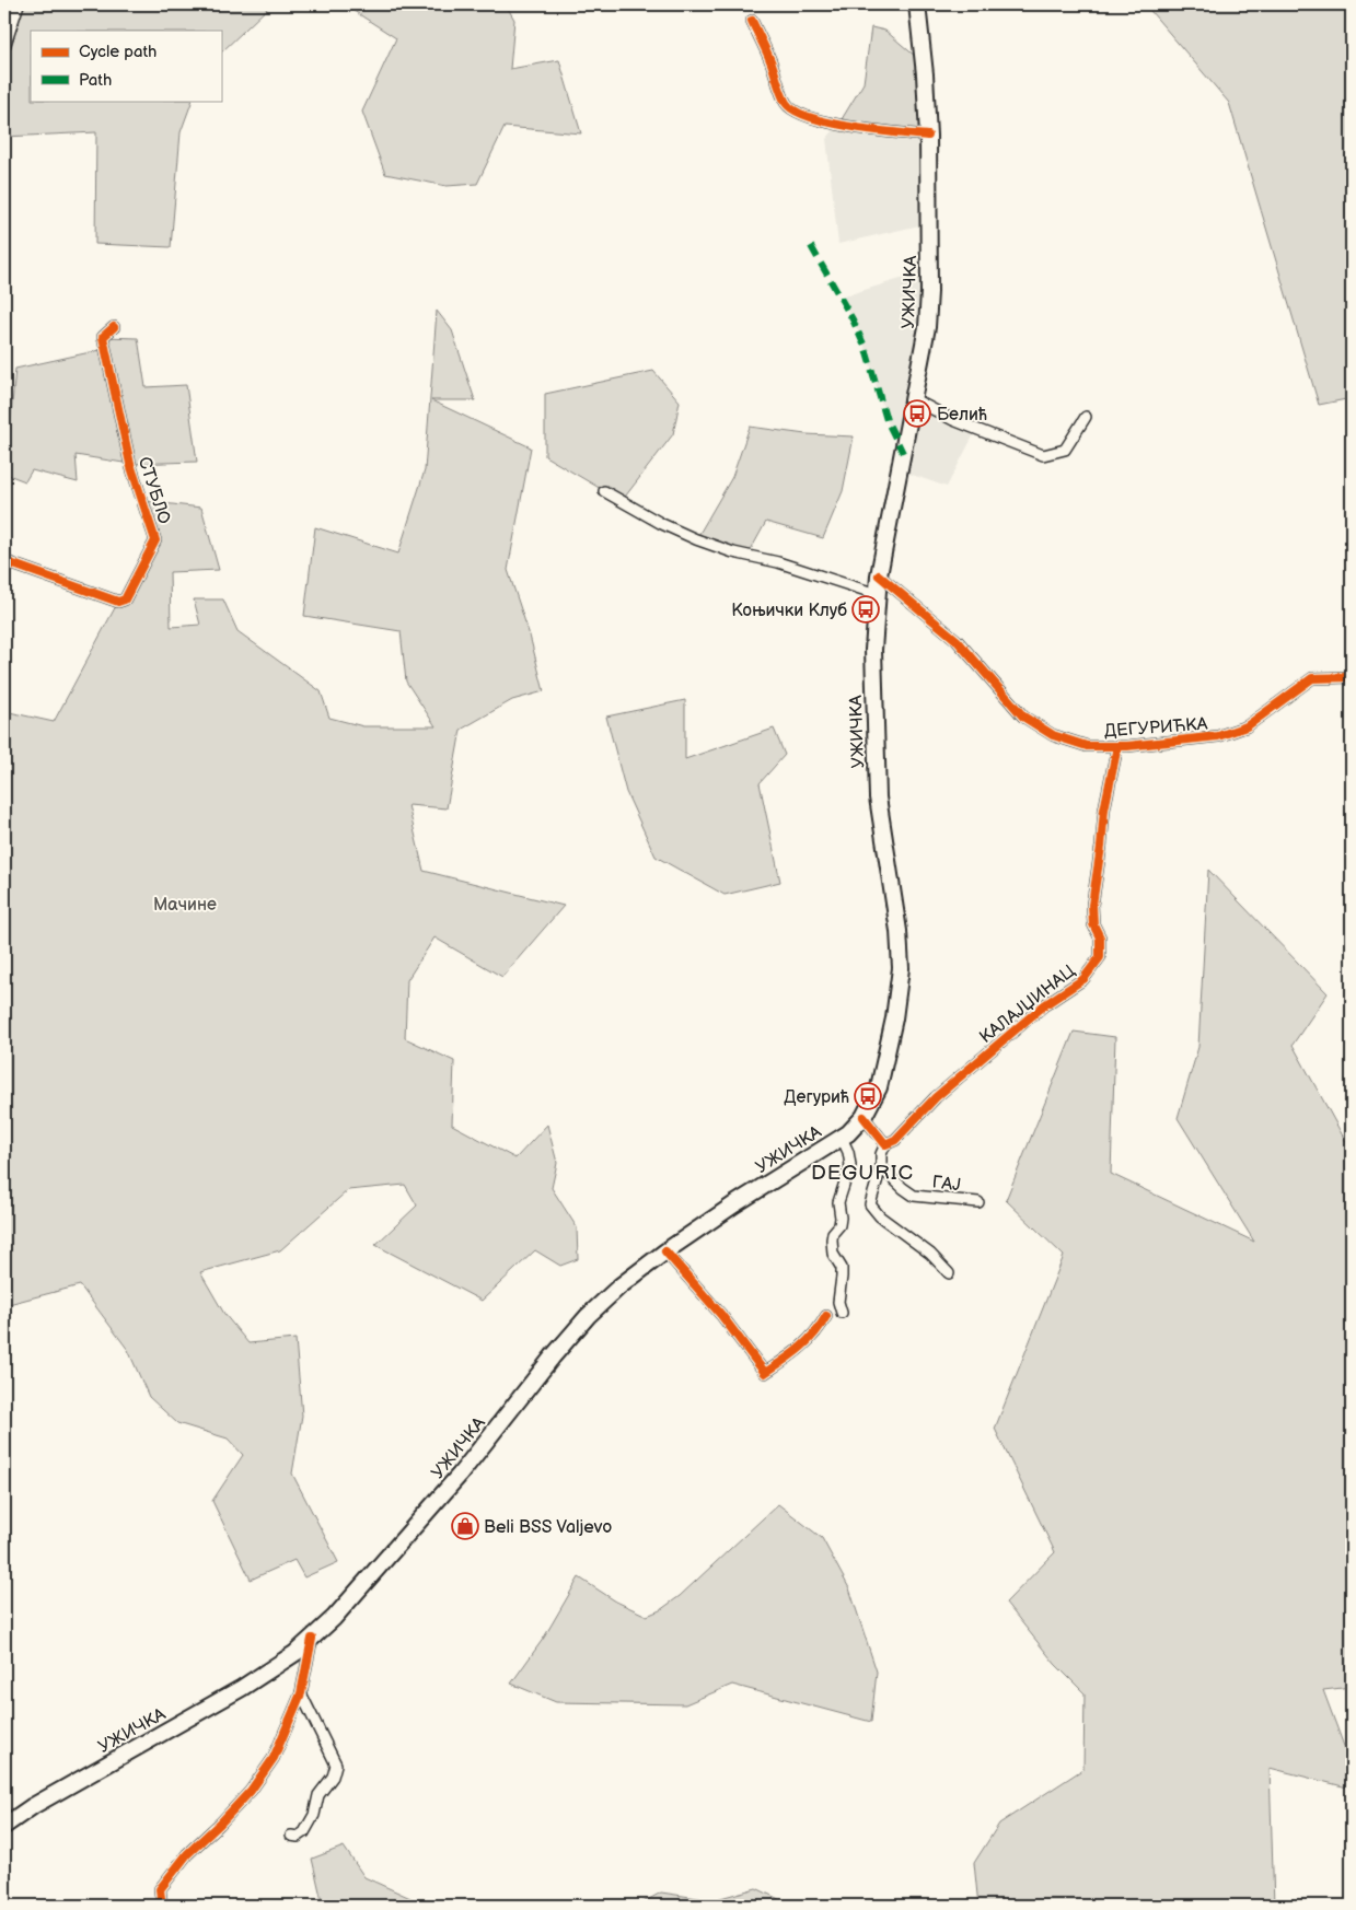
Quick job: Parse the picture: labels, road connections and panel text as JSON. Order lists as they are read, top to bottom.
{
  "streets": {
    "main road": ["УЖИЧКА"],
    "street": [
      "СТУБЛО",
      "ДЕГУРИЋКА",
      "КАЛАЈЏИНАЦ",
      "ГАЈ"
    ]
  },
  "crossings": [
    ["УЖИЧКА", "ДЕГУРИЋКА"],
    ["ДЕГУРИЋКА", "КАЛАЈЏИНАЦ"]
  ],
  "districts": ["DEGURIC"],
  "parks": ["Мачине"],
  "places": {
    "bus stop": ["Белић", "Коњички Клуб", "Дегурић"],
    "shop": ["Beli BSS Valjevo"]
  },
  "legend": ["Cycle path", "Path"]
}
